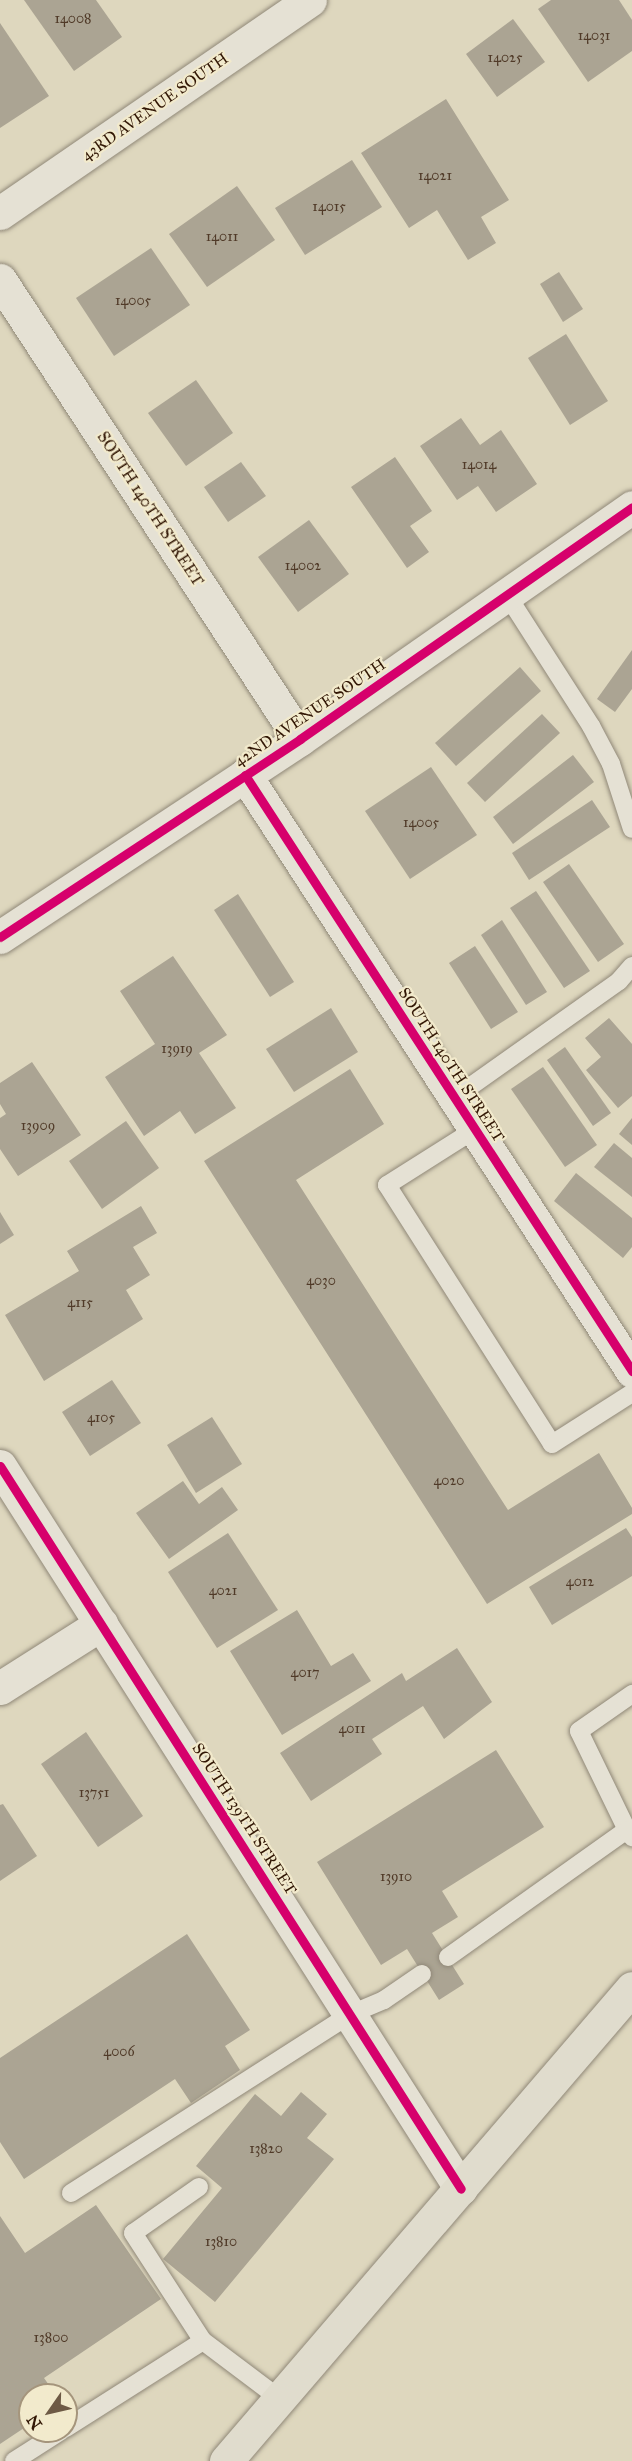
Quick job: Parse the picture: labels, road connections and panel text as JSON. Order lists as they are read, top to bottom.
{
  "streets": {
    "street": [
      "43RD AVENUE SOUTH",
      "SOUTH 140TH STREET",
      "42ND AVENUE SOUTH",
      "SOUTH 139TH STREET"
    ]
  },
  "crossings": [
    ["SOUTH 140TH STREET", "42ND AVENUE SOUTH"]
  ],
  "house_numbers": [
    "14008",
    "14031",
    "14025",
    "14021",
    "14015",
    "14011",
    "14005",
    "14014",
    "14002",
    "14005",
    "13919",
    "13909",
    "4030",
    "4115",
    "4105",
    "4020",
    "4012",
    "4021",
    "4017",
    "4011",
    "13751",
    "13910",
    "4006",
    "13820",
    "13810",
    "13800"
  ],
  "north": "bottom left"
}
